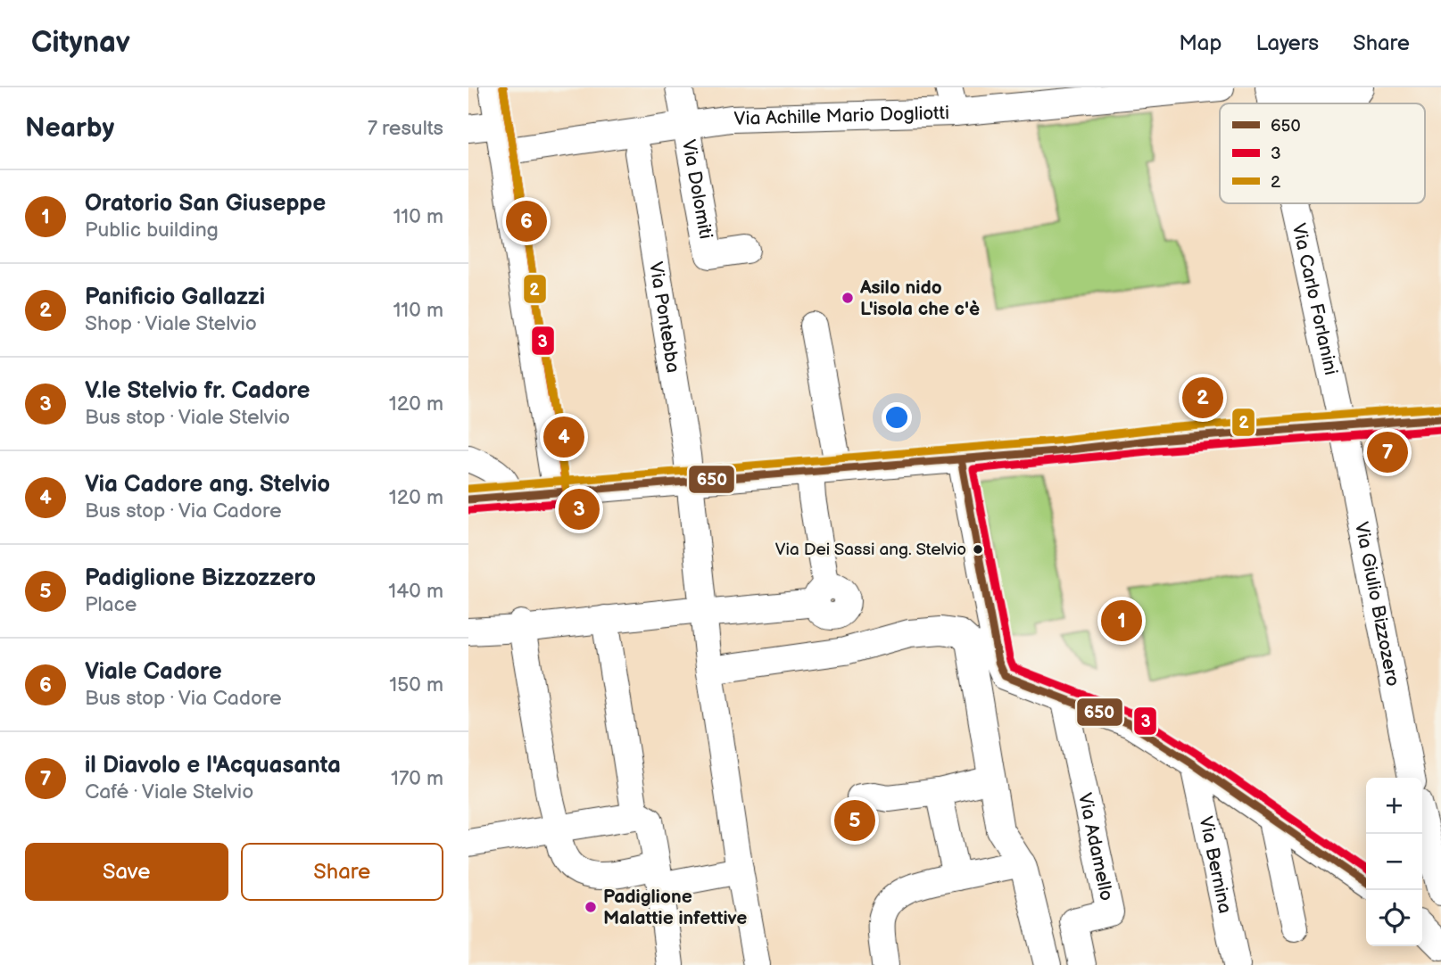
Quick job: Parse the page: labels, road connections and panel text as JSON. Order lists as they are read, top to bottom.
{
  "streets": {
    "street": [
      "Via Achille Mario Dogliotti",
      "Via Dolomiti",
      "Via Carlo Forlanini",
      "Via Pontebba",
      "Via Giulio Bizzozero",
      "Via Adamello",
      "Via Bernina"
    ]
  },
  "crossings": [
    ["Via Achille Mario Dogliotti", "Via Dolomiti"],
    ["Via Carlo Forlanini", "Via Giulio Bizzozero"]
  ],
  "places": ["Asilo nido L'isola che c'è", "Via Dei Sassi ang. Stelvio", "Padiglione Malattie infettive"],
  "lines": ["transit line 3", "transit line 2", "transit line 650"],
  "legend": ["650", "3", "2"],
  "page": {
    "header": "Citynav",
    "nav": ["Map", "Layers", "Share"],
    "heading": ["Nearby", "7 results"],
    "list": [
      {
        "mark": "1",
        "name": "Oratorio San Giuseppe",
        "note": "Public building",
        "value": "110 m"
      },
      {
        "mark": "2",
        "name": "Panificio Gallazzi",
        "note": "Shop · Viale Stelvio",
        "value": "110 m"
      },
      {
        "mark": "3",
        "name": "V.le Stelvio fr. Cadore",
        "note": "Bus stop · Viale Stelvio",
        "value": "120 m"
      },
      {
        "mark": "4",
        "name": "Via Cadore ang. Stelvio",
        "note": "Bus stop · Via Cadore",
        "value": "120 m"
      },
      {
        "mark": "5",
        "name": "Padiglione Bizzozzero",
        "note": "Place",
        "value": "140 m"
      },
      {
        "mark": "6",
        "name": "Viale Cadore",
        "note": "Bus stop · Via Cadore",
        "value": "150 m"
      },
      {
        "mark": "7",
        "name": "il Diavolo e l'Acquasanta",
        "note": "Café · Viale Stelvio",
        "value": "170 m"
      }
    ],
    "pins": [
      "6",
      "2",
      "4",
      "7",
      "3",
      "1",
      "5"
    ],
    "map_buttons": ["+", "−"],
    "buttons": ["Save", "Share"]
  }
}
